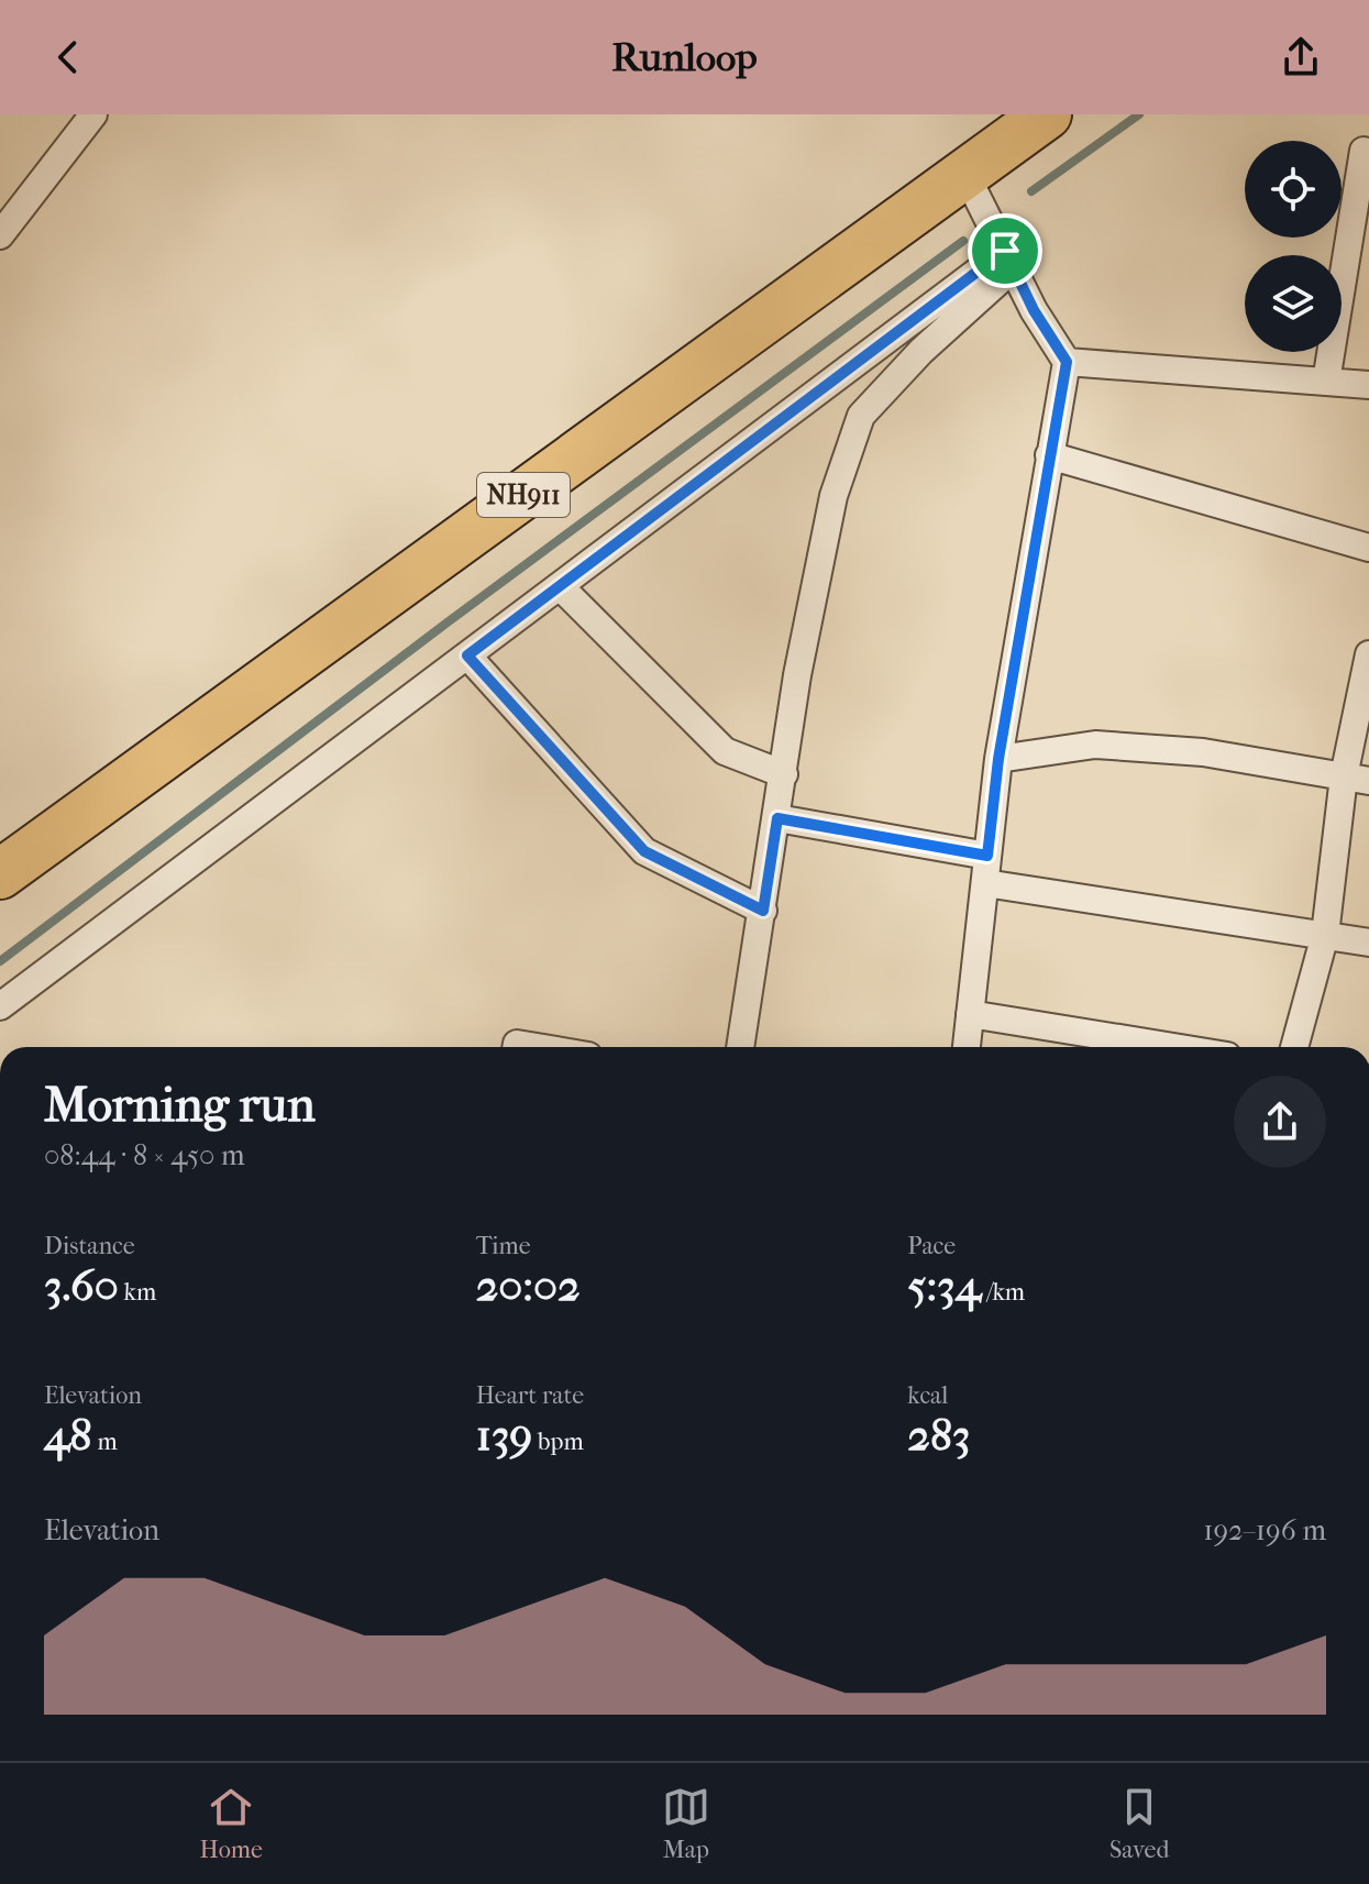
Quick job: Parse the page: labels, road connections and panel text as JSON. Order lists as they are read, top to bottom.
{
  "streets": {
    "highway": ["NH911"]
  },
  "page": {
    "header": "Runloop",
    "heading": ["Morning run", "08:44 · 8 × 450 m"],
    "stats": [
      ["Distance", "3.60 km"],
      ["Time", "20:02"],
      ["Pace", "5:34 /km"],
      ["Elevation", "48 m"],
      ["Heart rate", "139 bpm"],
      ["kcal", "283"]
    ],
    "chart": ["Elevation", "192–196 m"],
    "tabs": ["Home", "Map", "Saved"]
  }
}
